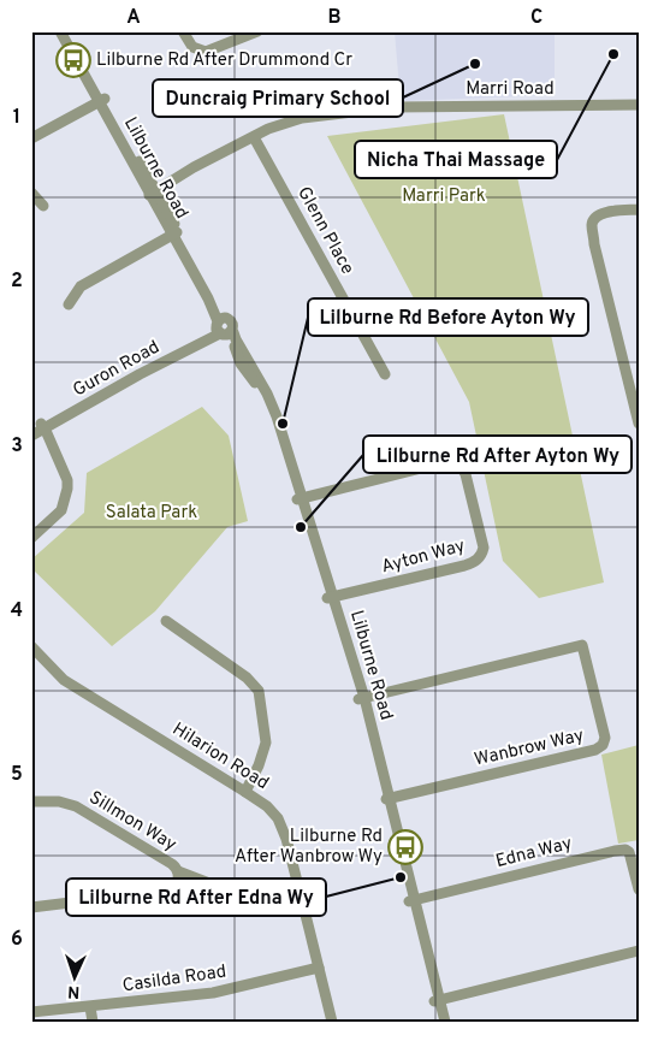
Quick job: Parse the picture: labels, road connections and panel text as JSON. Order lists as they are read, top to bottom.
{
  "streets": {
    "street": [
      "Marri Road",
      "Lilburne Road",
      "Glenn Place",
      "Guron Road",
      "Ayton Way",
      "Wanbrow Way",
      "Hilarion Road",
      "Sillmon Way",
      "Edna Way",
      "Casilda Road"
    ]
  },
  "crossings": [
    ["Marri Road", "Lilburne Road"],
    ["Marri Road", "Glenn Place"],
    ["Lilburne Road", "Guron Road"],
    ["Lilburne Road", "Ayton Way"],
    ["Lilburne Road", "Wanbrow Way"],
    ["Lilburne Road", "Edna Way"],
    ["Hilarion Road", "Casilda Road"]
  ],
  "parks": ["Marri Park", "Salata Park"],
  "places": {
    "other": [
      "Nicha Thai Massage",
      "Duncraig Primary School",
      "Lilburne Rd Before Ayton Wy",
      "Lilburne Rd After Ayton Wy",
      "Lilburne Rd After Edna Wy"
    ],
    "bus stop": ["Lilburne Rd After Drummond Cr", "Lilburne Rd After Wanbrow Wy"]
  },
  "north": "bottom",
  "grid": {
    "columns": ["A", "B", "C"],
    "rows": [
      "1",
      "2",
      "3",
      "4",
      "5",
      "6"
    ]
  }
}
